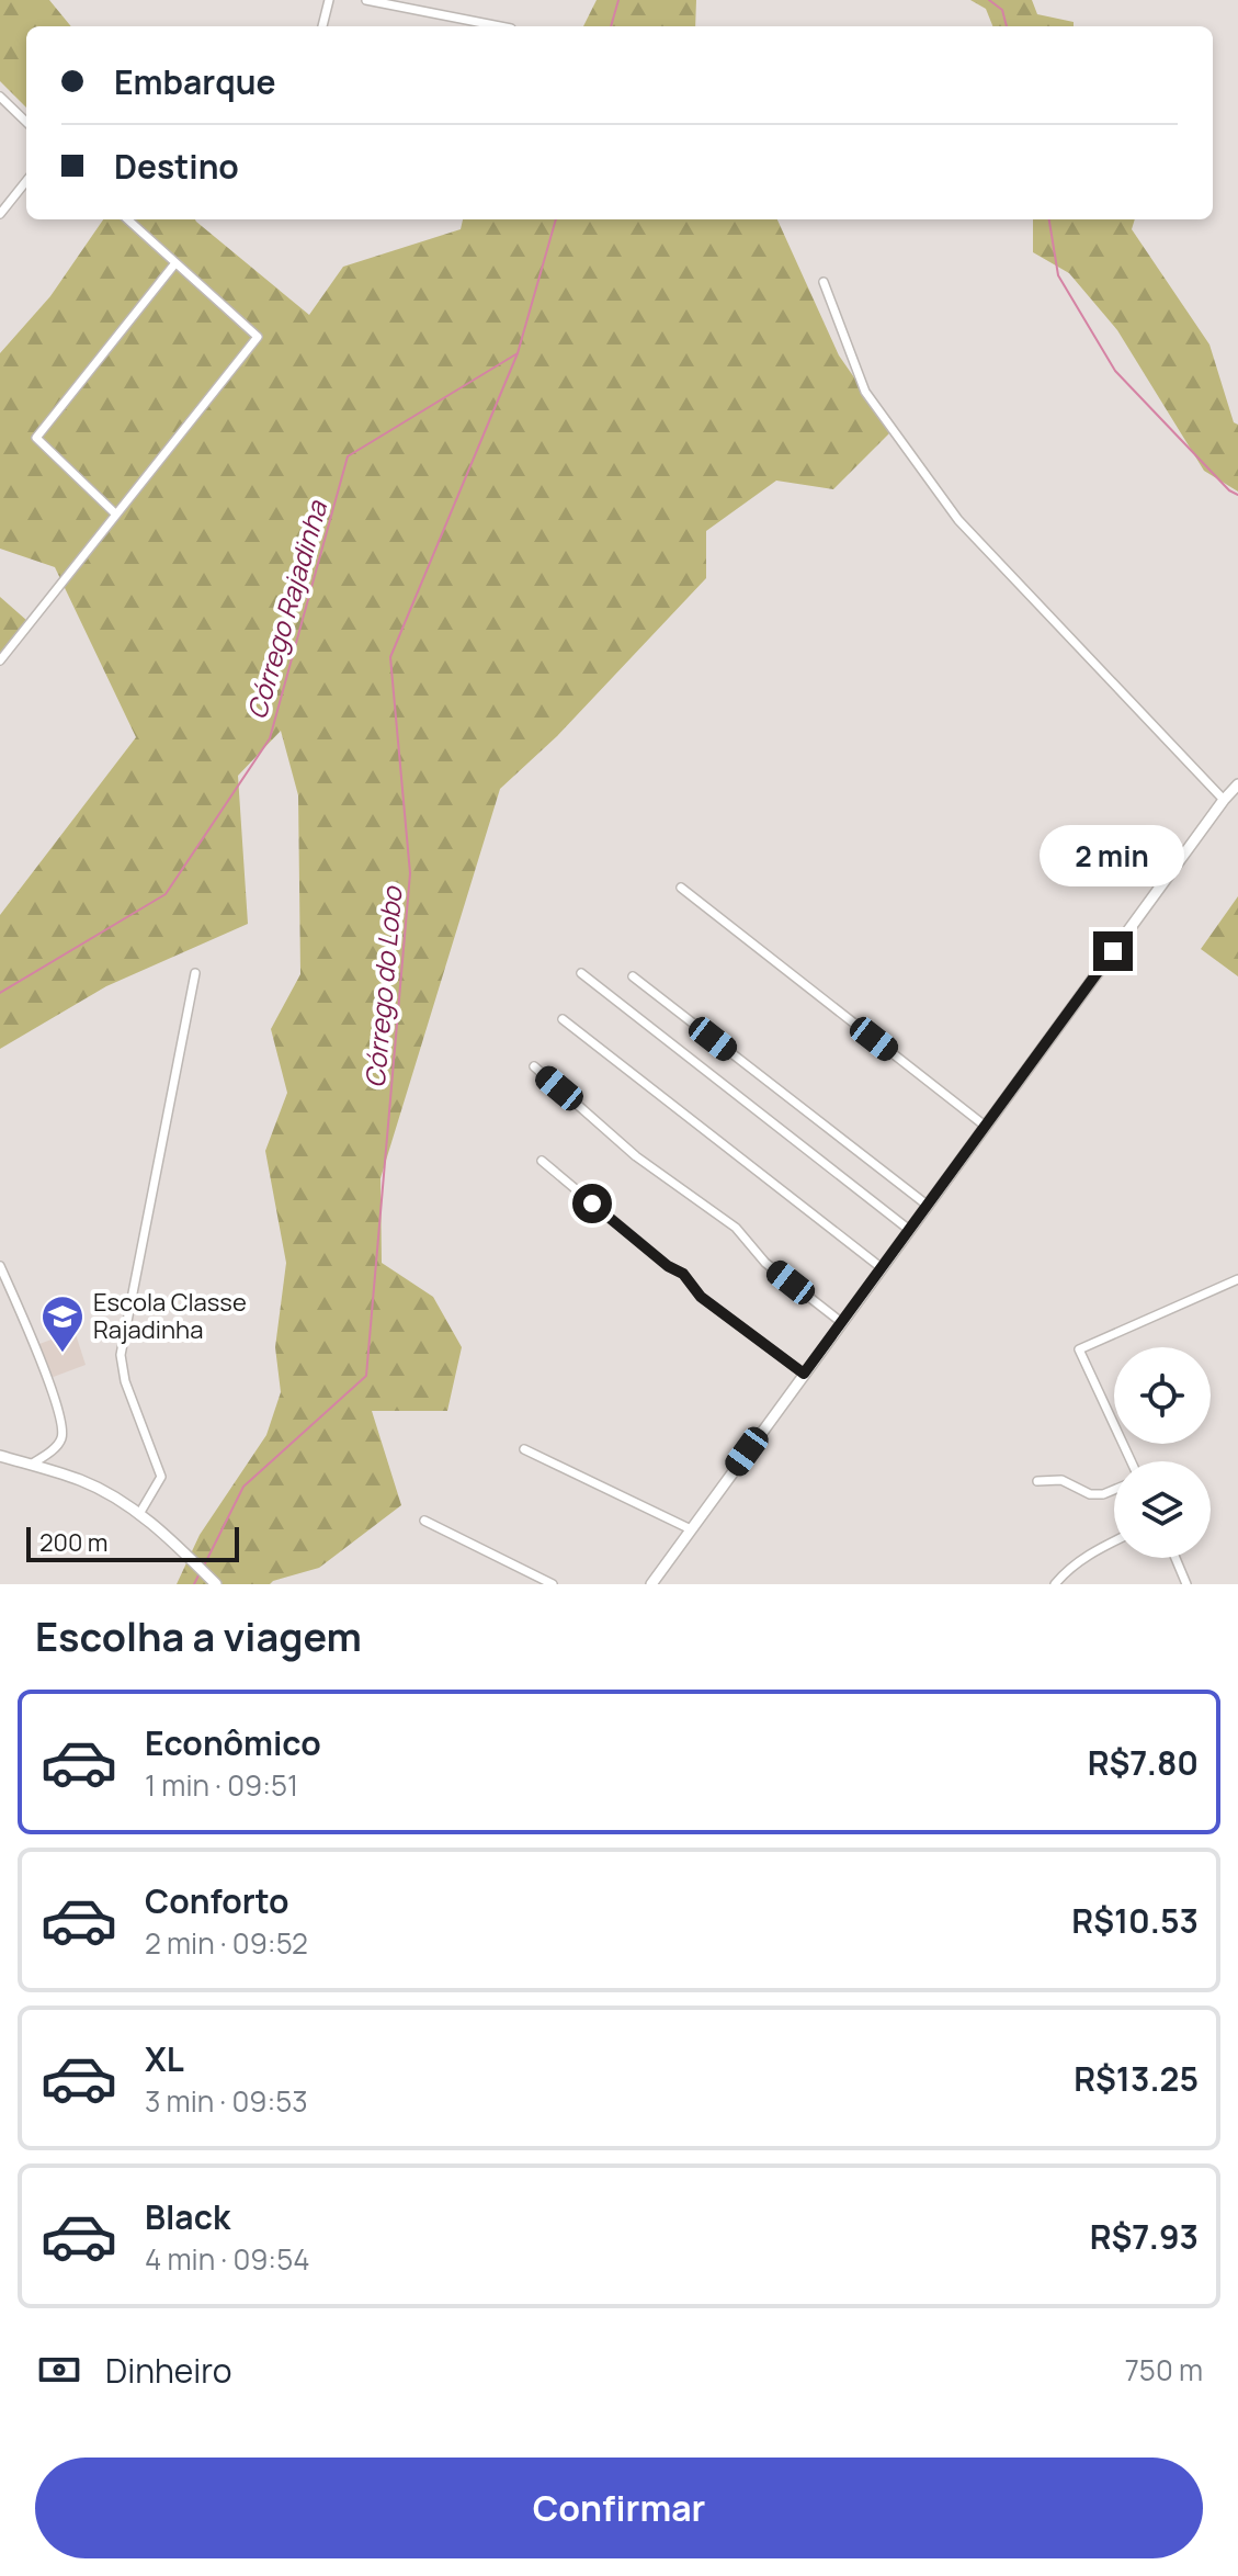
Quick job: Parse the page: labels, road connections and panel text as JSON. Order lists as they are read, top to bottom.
{
  "water": ["Córrego Rajadinha", "Córrego do Lobo"],
  "places": {
    "school or university": ["Escola Classe Rajadinha"]
  },
  "scale_bar": "200 m",
  "page": {
    "banner": ["Embarque", "Destino"],
    "bubble": "2 min",
    "scale": "200 m",
    "heading": "Escolha a viagem",
    "list": [
      {
        "name": "Econômico",
        "note": "1 min · 09:51",
        "value": "R$7.80"
      },
      {
        "name": "Conforto",
        "note": "2 min · 09:52",
        "value": "R$10.53"
      },
      {
        "name": "XL",
        "note": "3 min · 09:53",
        "value": "R$13.25"
      },
      {
        "name": "Black",
        "note": "4 min · 09:54",
        "value": "R$7.93"
      }
    ],
    "pay": ["Dinheiro", "750 m"],
    "buttons": "Confirmar"
  }
}
